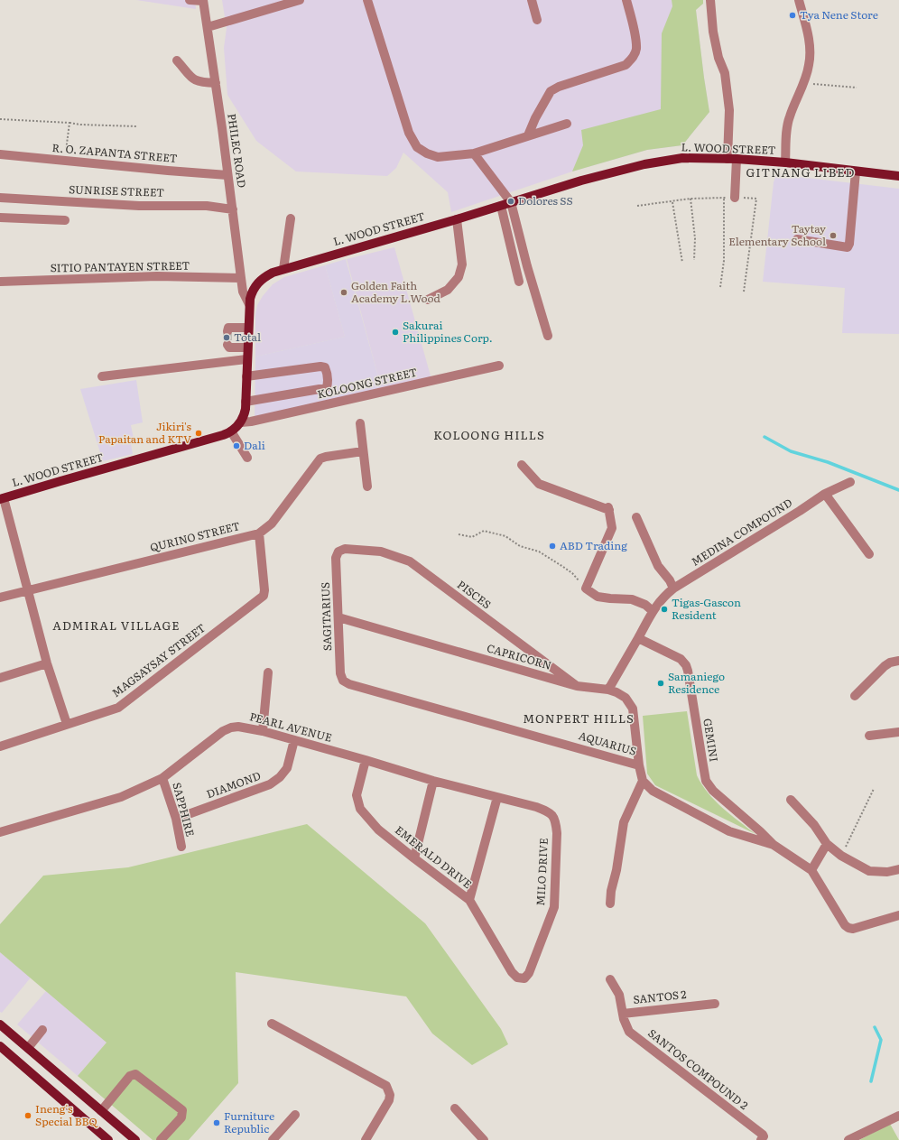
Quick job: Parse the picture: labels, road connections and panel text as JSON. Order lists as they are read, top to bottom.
{
  "streets": {
    "main road": ["L. WOOD STREET"],
    "street": [
      "PHILEC ROAD",
      "R. O. ZAPANTA STREET",
      "SUNRISE STREET",
      "SITIO PANTAYEN STREET",
      "KOLOONG STREET",
      "MEDINA COMPOUND",
      "QURINO STREET",
      "PISCES",
      "SAGITARIUS",
      "CAPRICORN",
      "MAGSAYSAY STREET",
      "PEARL AVENUE",
      "GEMINI",
      "AQUARIUS",
      "DIAMOND",
      "SAPPHIRE",
      "EMERALD DRIVE",
      "MILO DRIVE",
      "SANTOS 2",
      "SANTOS COMPOUND 2"
    ]
  },
  "crossings": [
    ["L. WOOD STREET", "PHILEC ROAD"],
    ["L. WOOD STREET", "KOLOONG STREET"],
    ["PHILEC ROAD", "R. O. ZAPANTA STREET"],
    ["PHILEC ROAD", "SUNRISE STREET"],
    ["PHILEC ROAD", "SITIO PANTAYEN STREET"],
    ["QURINO STREET", "MAGSAYSAY STREET"],
    ["PISCES", "SAGITARIUS"],
    ["PISCES", "CAPRICORN"],
    ["SAGITARIUS", "CAPRICORN"],
    ["SAGITARIUS", "AQUARIUS"],
    ["CAPRICORN", "AQUARIUS"],
    ["PEARL AVENUE", "DIAMOND"],
    ["PEARL AVENUE", "SAPPHIRE"],
    ["PEARL AVENUE", "EMERALD DRIVE"],
    ["PEARL AVENUE", "MILO DRIVE"],
    ["DIAMOND", "SAPPHIRE"],
    ["EMERALD DRIVE", "MILO DRIVE"],
    ["SANTOS 2", "SANTOS COMPOUND 2"]
  ],
  "districts": [
    "GITNANG LIBED",
    "KOLOONG HILLS",
    "ADMIRAL VILLAGE",
    "MONPERT HILLS"
  ],
  "places": [
    "Tya Nene Store",
    "Dolores SS",
    "Taytay Elementary School",
    "Golden Faith Academy L.Wood",
    "Sakurai Philippines Corp.",
    "Total",
    "Jikiri's Papaitan and KTV",
    "Dali",
    "ABD Trading",
    "Tigas-Gascon Resident",
    "Samaniego Residence",
    "Ineng's Special BBQ",
    "Furniture Republic"
  ]
}
